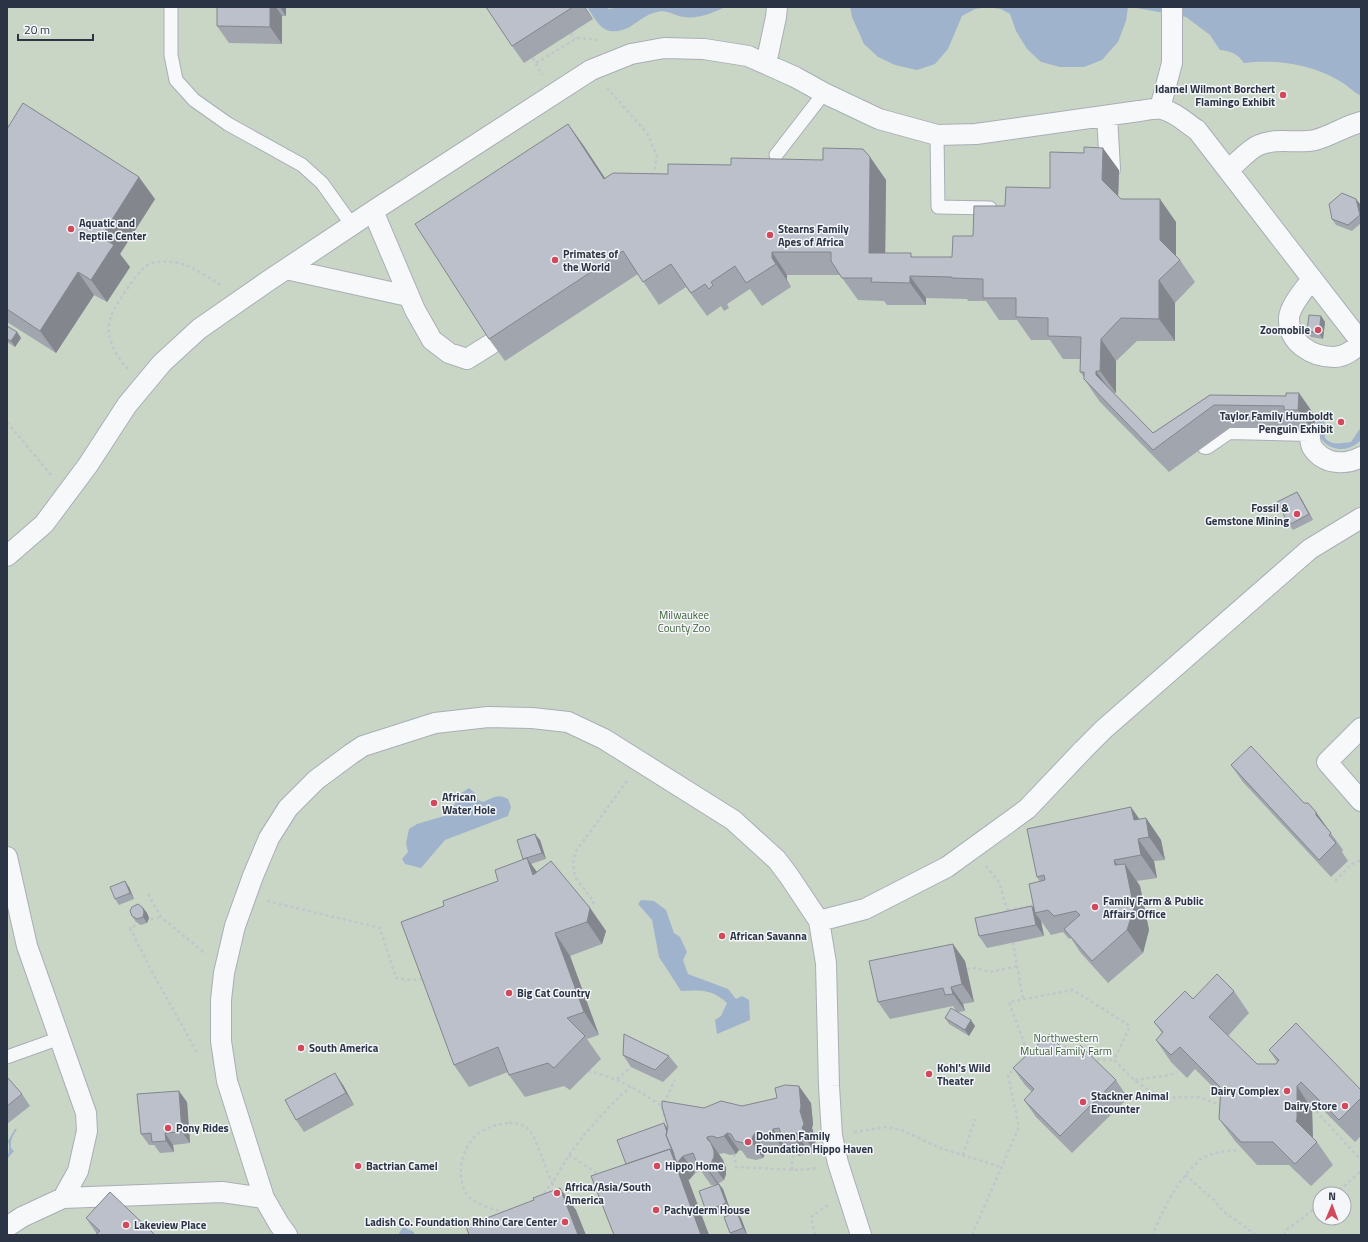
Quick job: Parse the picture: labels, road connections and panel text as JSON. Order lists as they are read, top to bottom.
{
  "parks": ["Milwaukee County Zoo", "Northwestern Mutual Family Farm"],
  "places": [
    "Idamel Wilmont Borchert Flamingo Exhibit",
    "Aquatic and Reptile Center",
    "Stearns Family Apes of Africa",
    "Primates of the World",
    "Zoomobile",
    "Taylor Family Humboldt Penguin Exhibit",
    "Fossil & Gemstone Mining",
    "African Water Hole",
    "Family Farm & Public Affairs Office",
    "African Savanna",
    "Big Cat Country",
    "South America",
    "Kohl's Wild Theater",
    "Dairy Complex",
    "Stackner Animal Encounter",
    "Dairy Store",
    "Pony Rides",
    "Dohmen Family Foundation Hippo Haven",
    "Bactrian Camel",
    "Hippo Home",
    "Africa/Asia/South America",
    "Pachyderm House",
    "Ladish Co. Foundation Rhino Care Center",
    "Lakeview Place"
  ],
  "scale_bar": "20 m",
  "north": "top"
}
